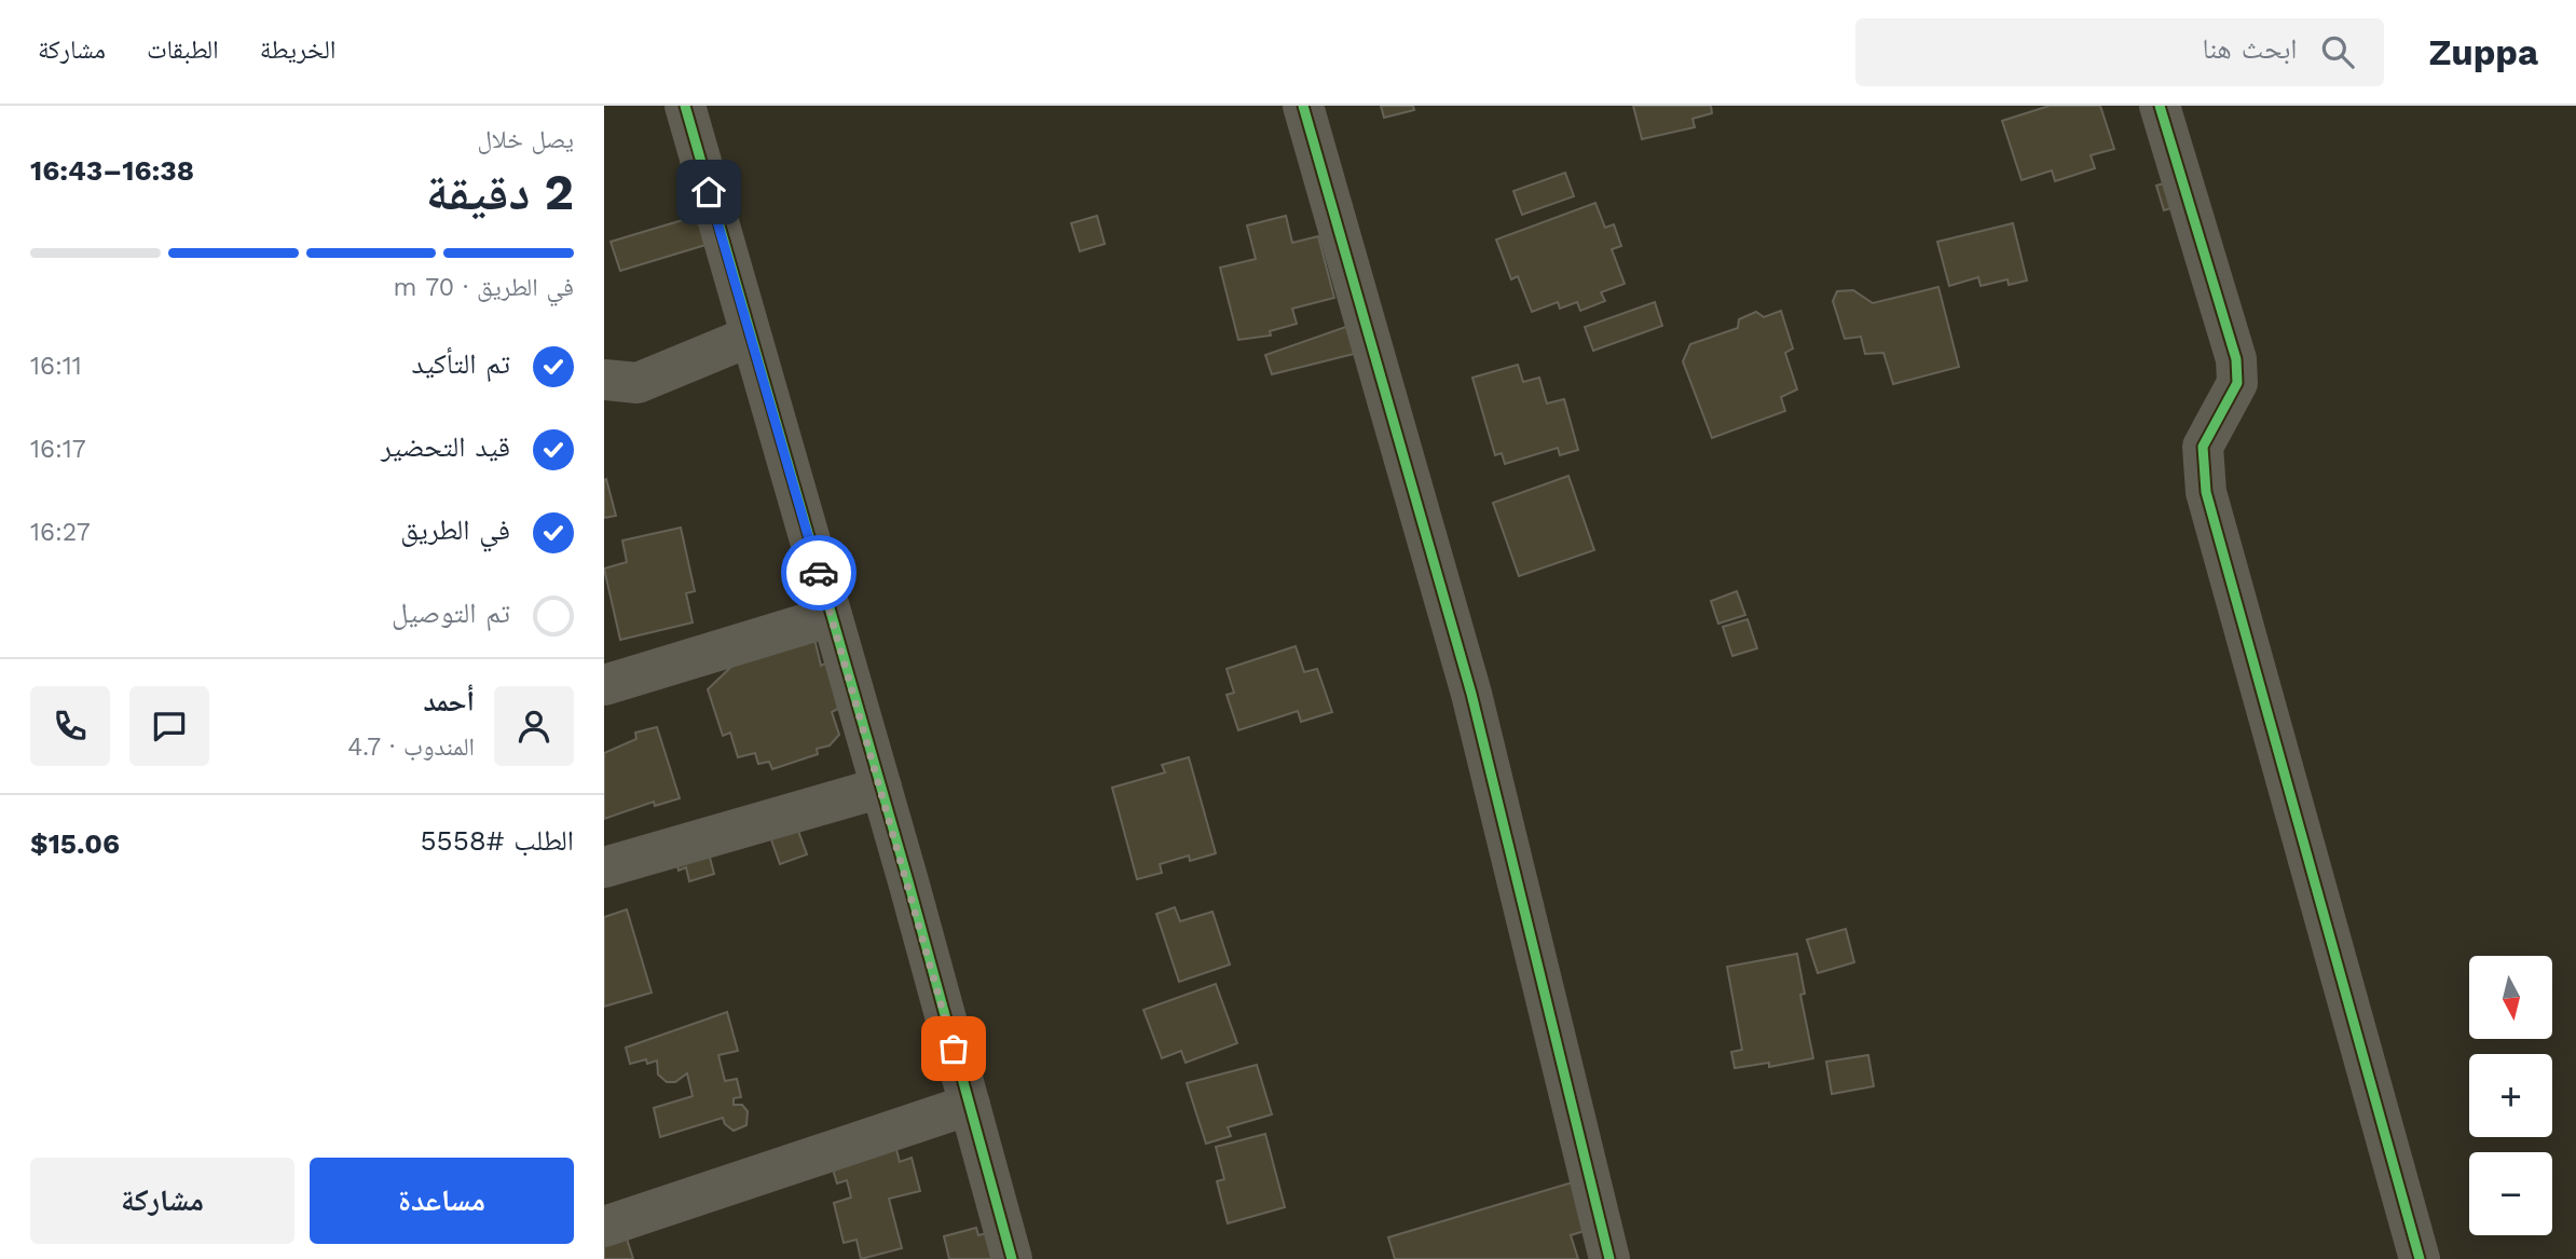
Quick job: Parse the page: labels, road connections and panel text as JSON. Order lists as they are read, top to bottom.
{
  "north": "bottom",
  "page": {
    "header": "Zuppa",
    "search": "ابحث هنا",
    "nav": ["الخريطة", "الطبقات", "مشاركة"],
    "heading": ["2 دقيقة", "يصل خلال", "16:38–16:43"],
    "panel": [
      "أحمد",
      "المندوب · 4.7",
      "الطلب #5558",
      "$15.06"
    ],
    "bar": "في الطريق · 70 m",
    "list": [
      ["تم التأكيد", "16:11"],
      ["قيد التحضير", "16:17"],
      ["في الطريق", "16:27"],
      "تم التوصيل"
    ],
    "map_buttons": ["+", "−"],
    "buttons": ["مساعدة", "مشاركة"]
  }
}
